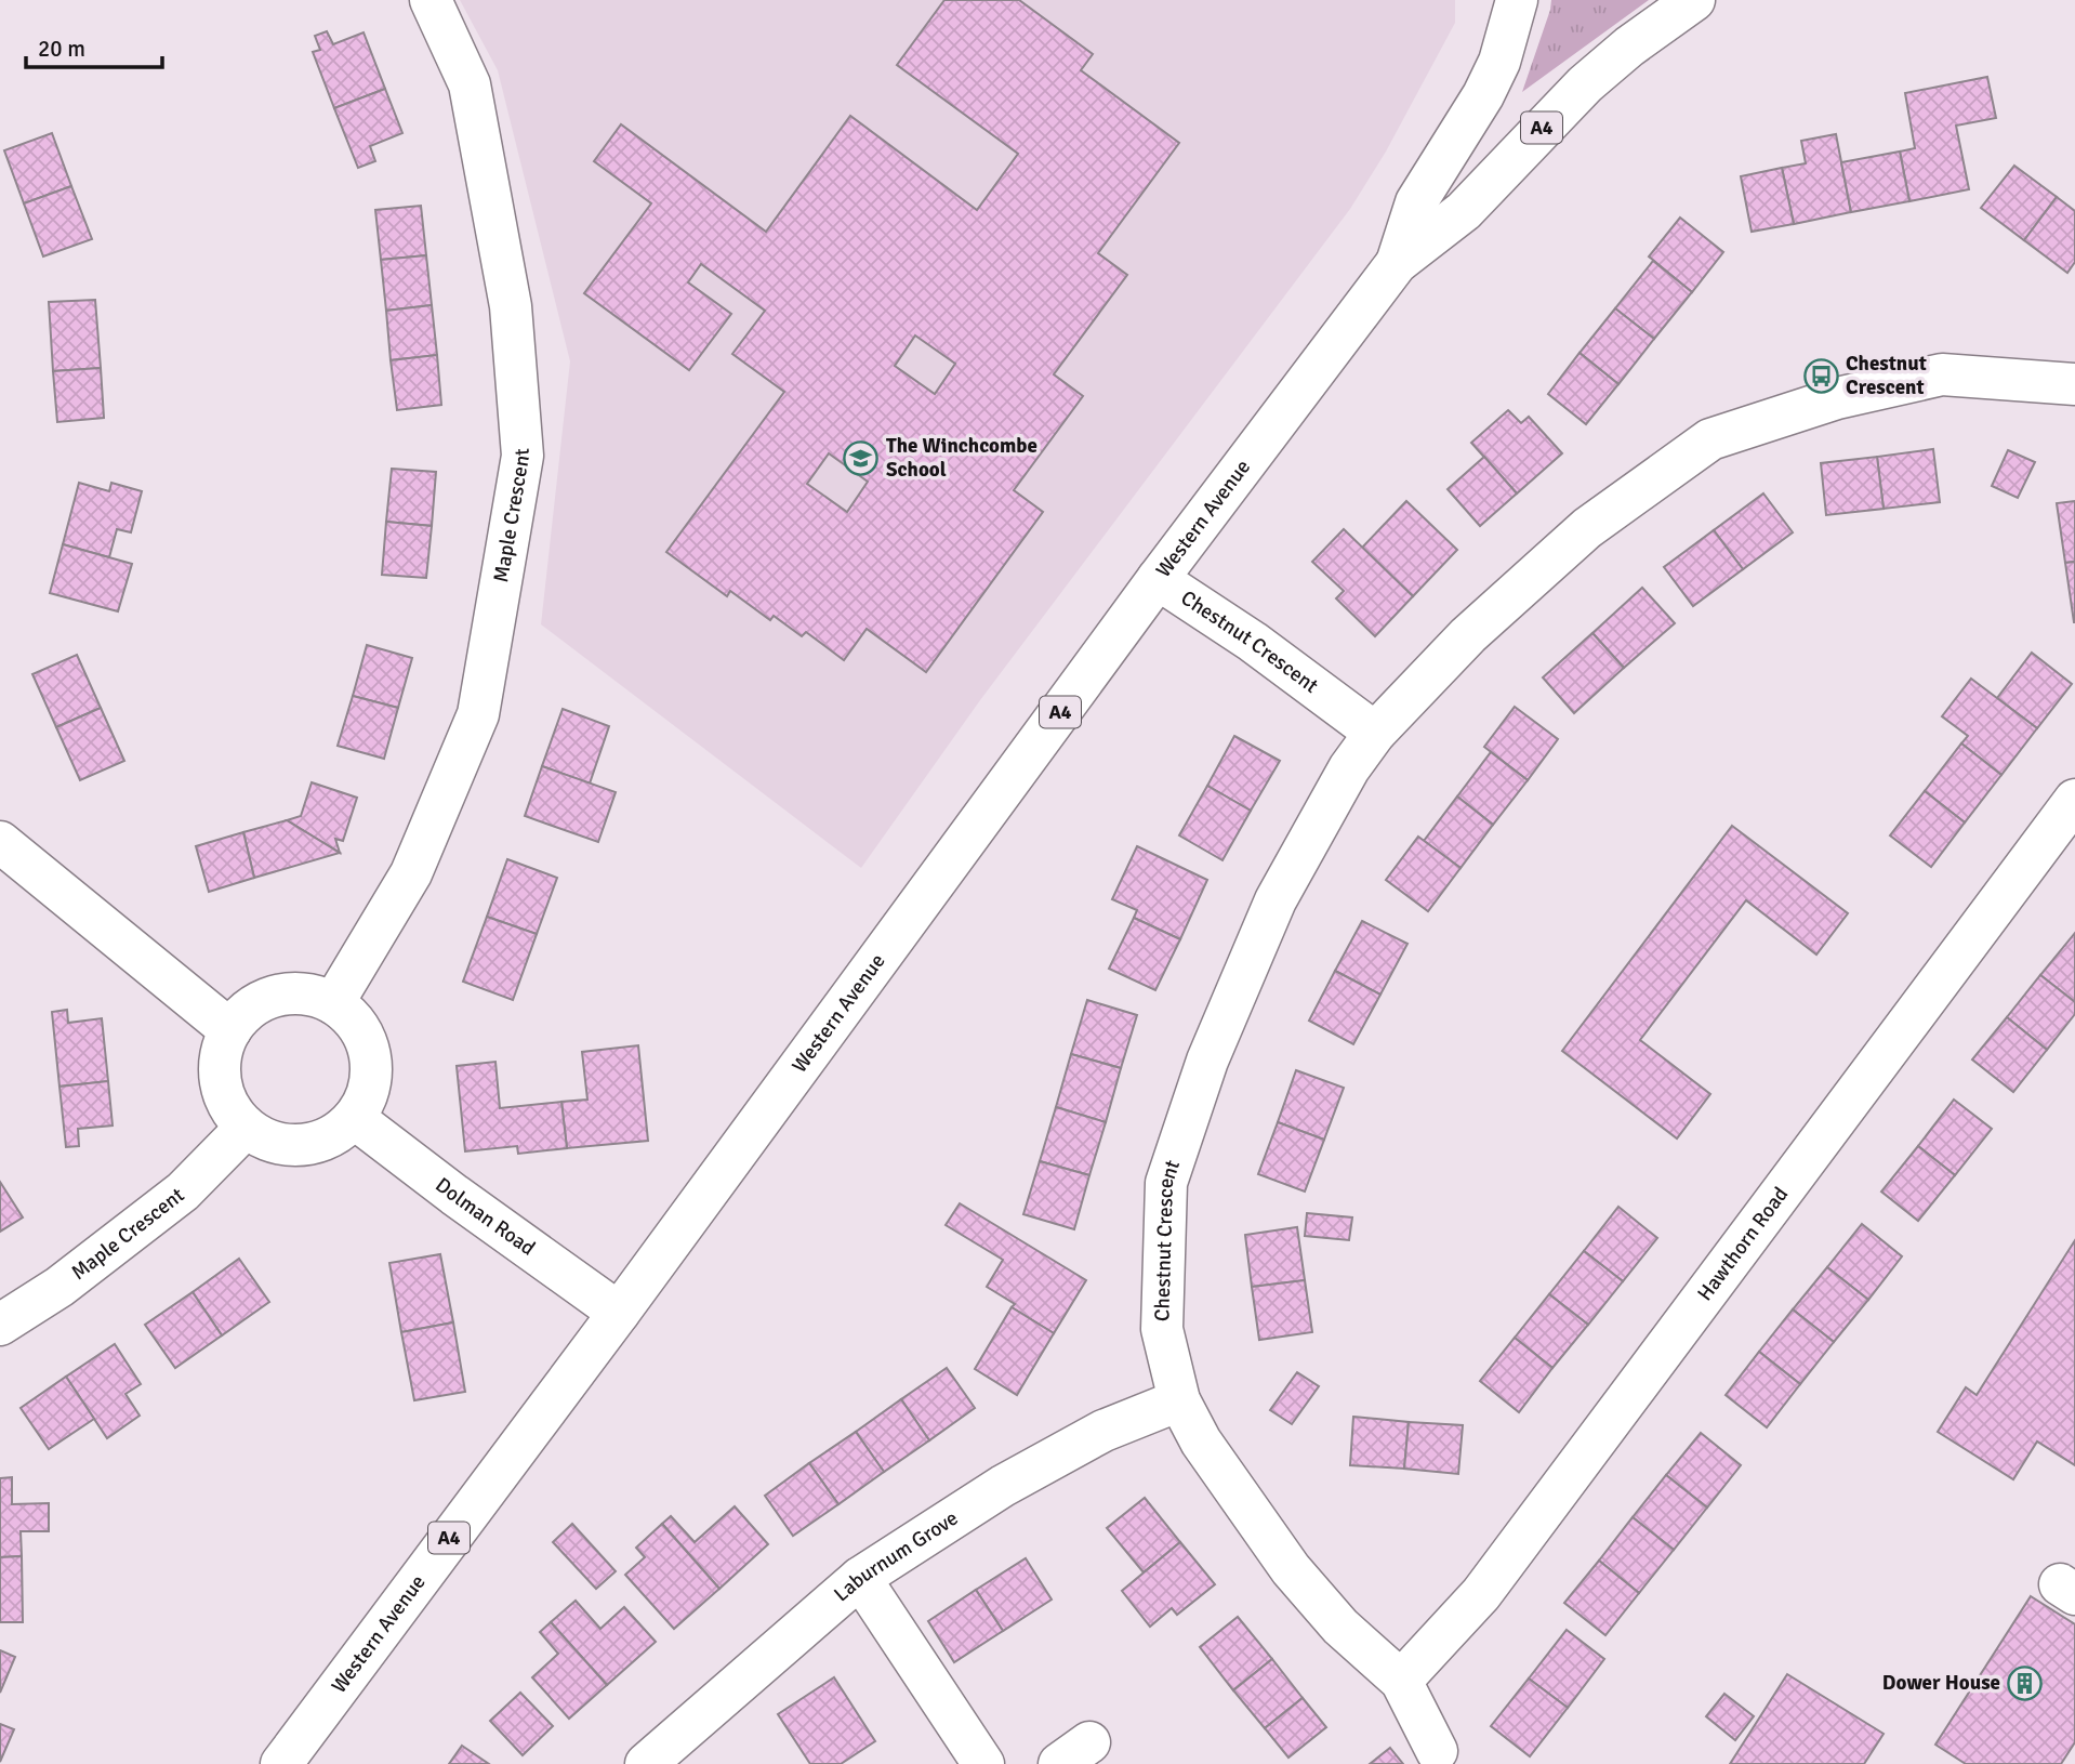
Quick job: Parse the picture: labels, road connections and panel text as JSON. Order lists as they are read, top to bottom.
{
  "streets": {
    "street": [
      "A4",
      "Maple Crescent",
      "Western Avenue",
      "Chestnut Crescent",
      "Dolman Road",
      "Hawthorn Road",
      "Laburnum Grove"
    ]
  },
  "crossings": [
    ["Maple Crescent", "Dolman Road"],
    ["Western Avenue", "Chestnut Crescent"],
    ["Western Avenue", "Dolman Road"],
    ["Chestnut Crescent", "Hawthorn Road"],
    ["Chestnut Crescent", "Laburnum Grove"]
  ],
  "places": {
    "bus stop": ["Chestnut Crescent"],
    "school or university": ["The Winchcombe School"],
    "building": ["Dower House"]
  },
  "scale_bar": "20 m"
}
